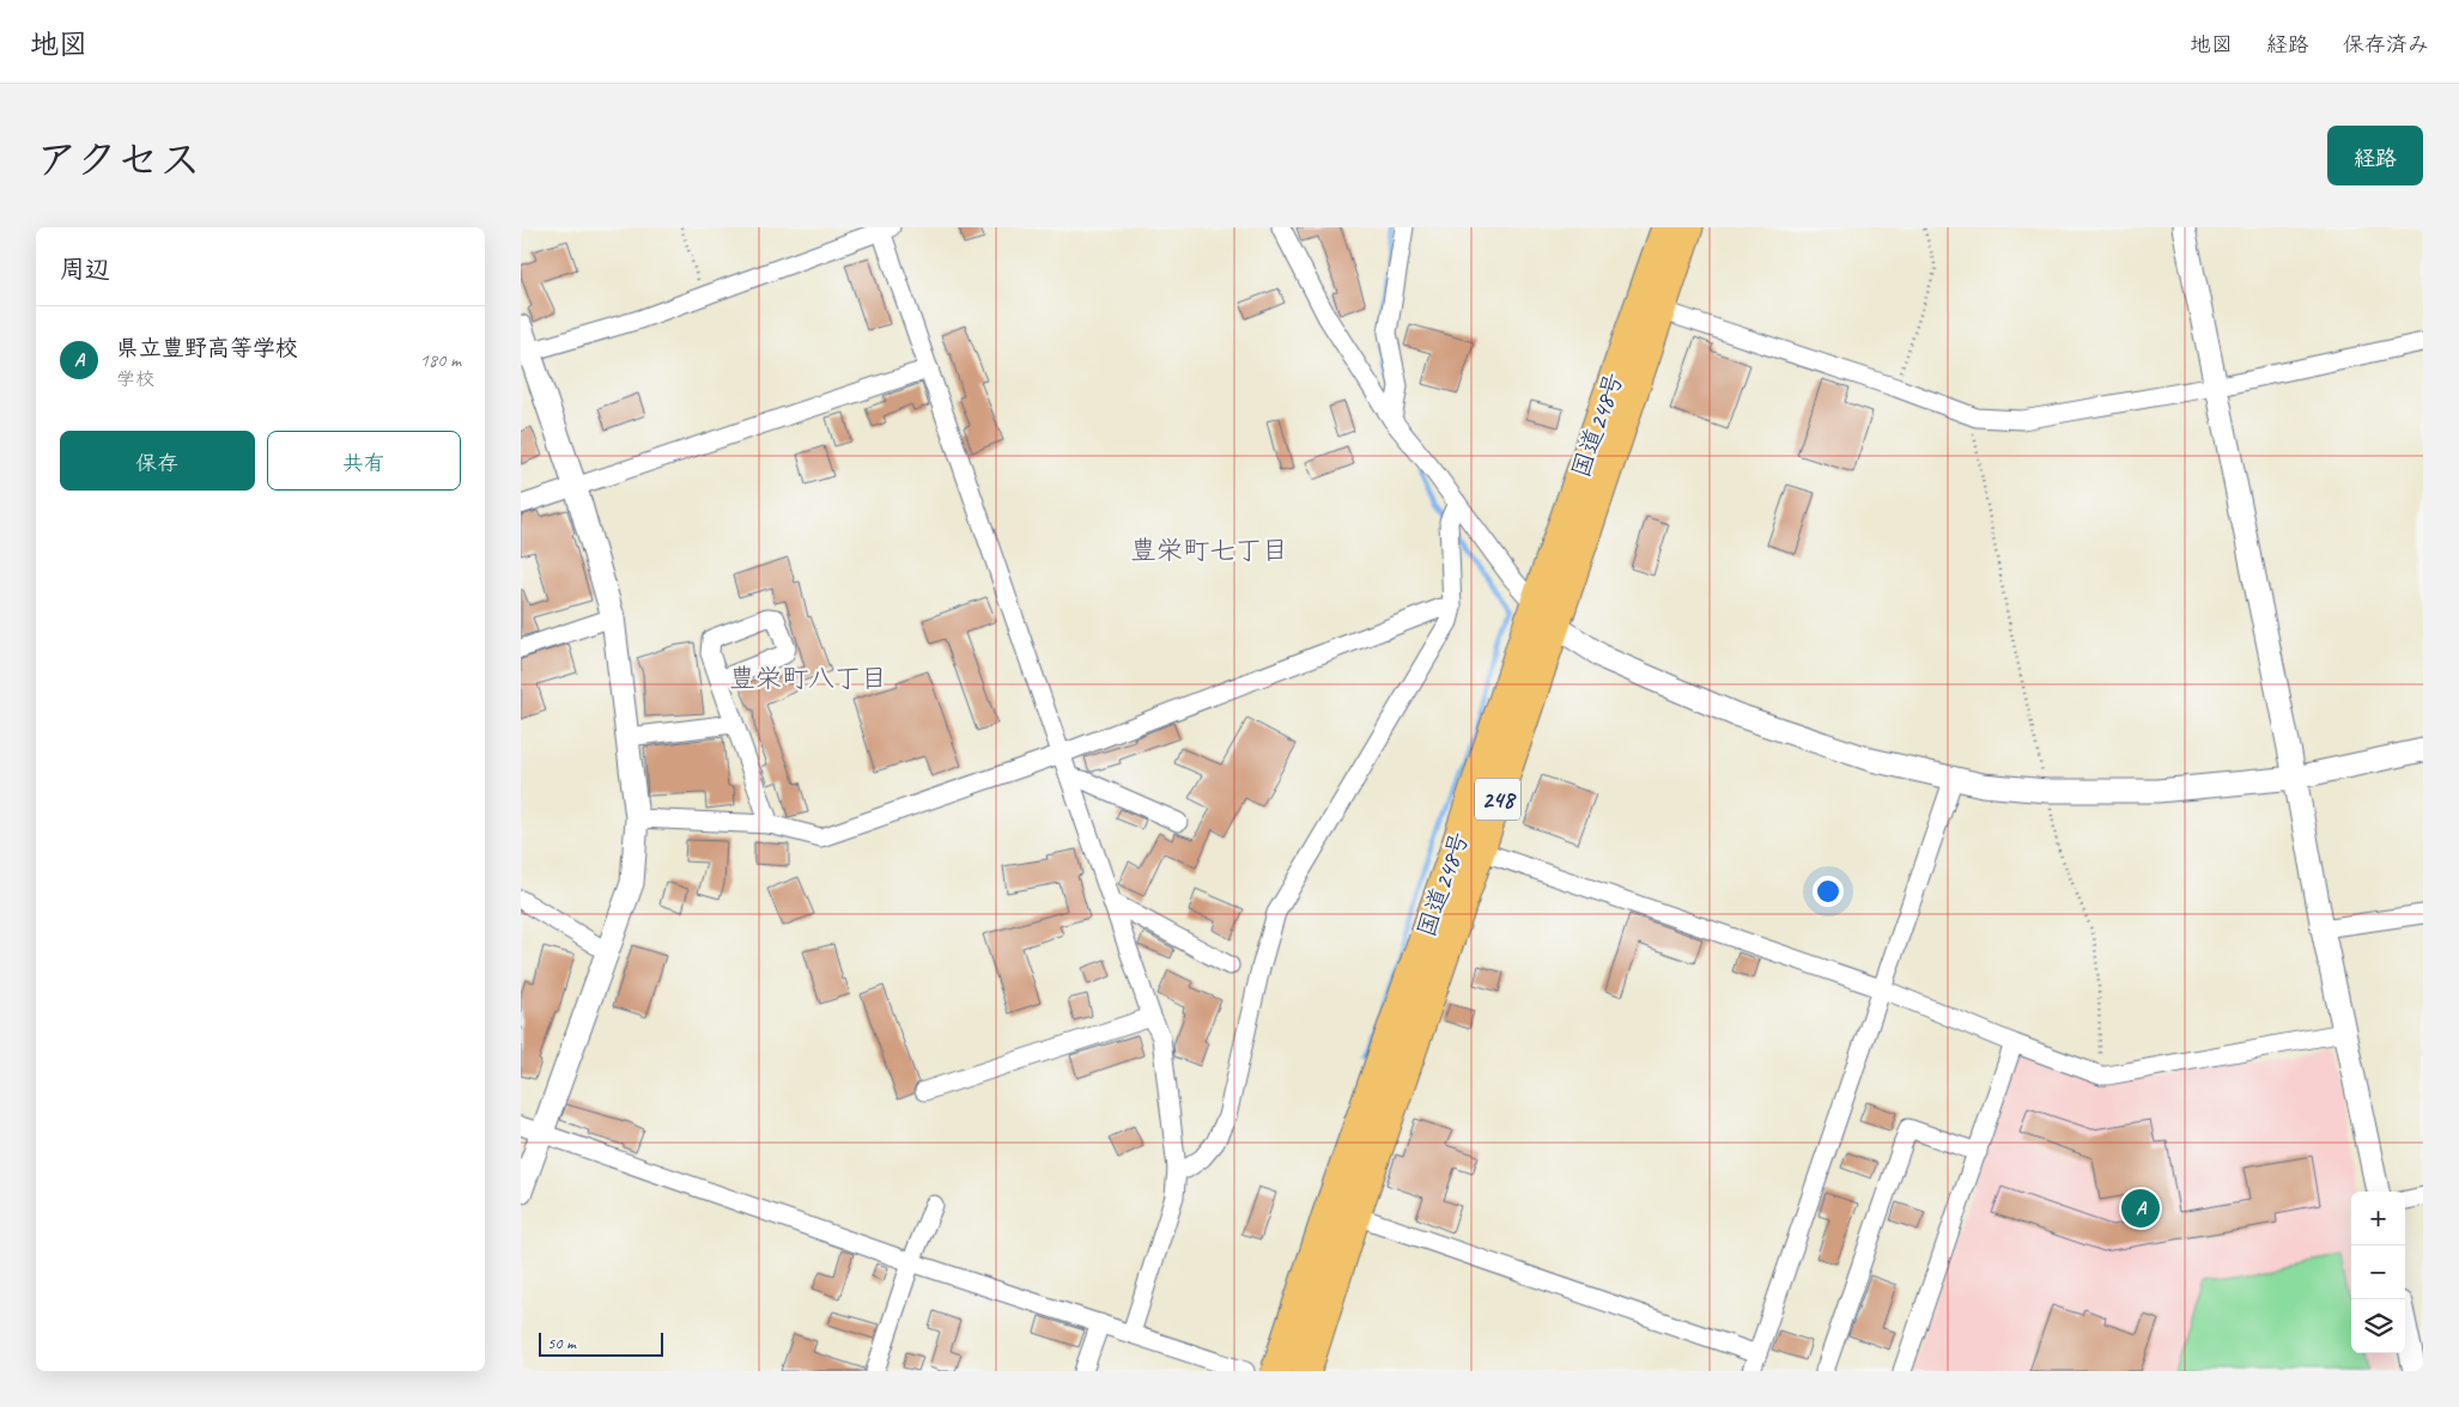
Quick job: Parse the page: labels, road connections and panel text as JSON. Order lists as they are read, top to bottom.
{
  "streets": {
    "highway": ["国道248号", "248"]
  },
  "districts": ["豊栄町七丁目", "豊栄町八丁目"],
  "scale_bar": "50 m",
  "page": {
    "header": "地図",
    "nav": ["地図", "経路", "保存済み"],
    "title": "アクセス",
    "buttons": [
      "経路",
      ["保存", "共有"]
    ],
    "heading": "周辺",
    "list": [
      {
        "mark": "A",
        "name": "県立豊野高等学校",
        "note": "学校",
        "value": "180 m"
      }
    ],
    "pins": "A",
    "map_buttons": ["+", "−"],
    "scale": "50 m"
  }
}
